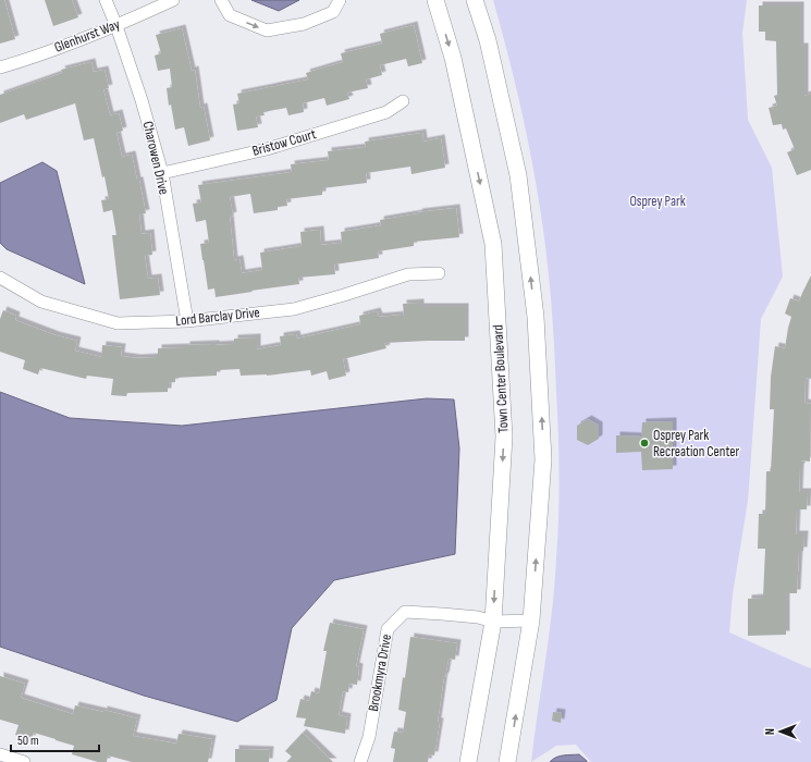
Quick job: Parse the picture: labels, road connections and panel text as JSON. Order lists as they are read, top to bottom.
{
  "streets": {
    "street": [
      "Glenhurst Way",
      "Bristow Court",
      "Charowen Drive",
      "Lord Barclay Drive",
      "Town Center Boulevard",
      "Brookmyra Drive"
    ]
  },
  "crossings": [
    ["Glenhurst Way", "Charowen Drive"],
    ["Bristow Court", "Charowen Drive"],
    ["Charowen Drive", "Lord Barclay Drive"],
    ["Town Center Boulevard", "Brookmyra Drive"]
  ],
  "parks": ["Osprey Park"],
  "places": ["Osprey Park Recreation Center"],
  "scale_bar": "50 m",
  "north": "left"
}
